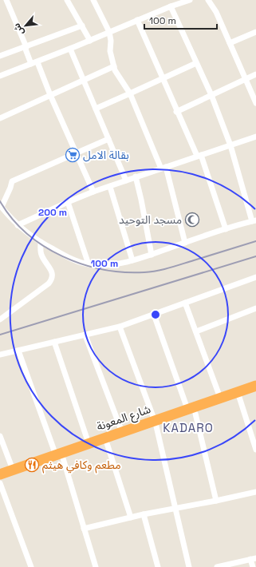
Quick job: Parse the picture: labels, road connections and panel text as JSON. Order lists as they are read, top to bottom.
{
  "streets": {
    "highway": ["شارع المعونة"]
  },
  "districts": ["KADARO"],
  "places": {
    "supermarket": ["بقالة الامل"],
    "mosque": ["مسجد التوحيد"],
    "restaurant": ["مطعم وكافي هيثم"]
  },
  "scale_bar": "100 m",
  "north": "bottom left",
  "rings": ["200 m", "100 m"]
}
